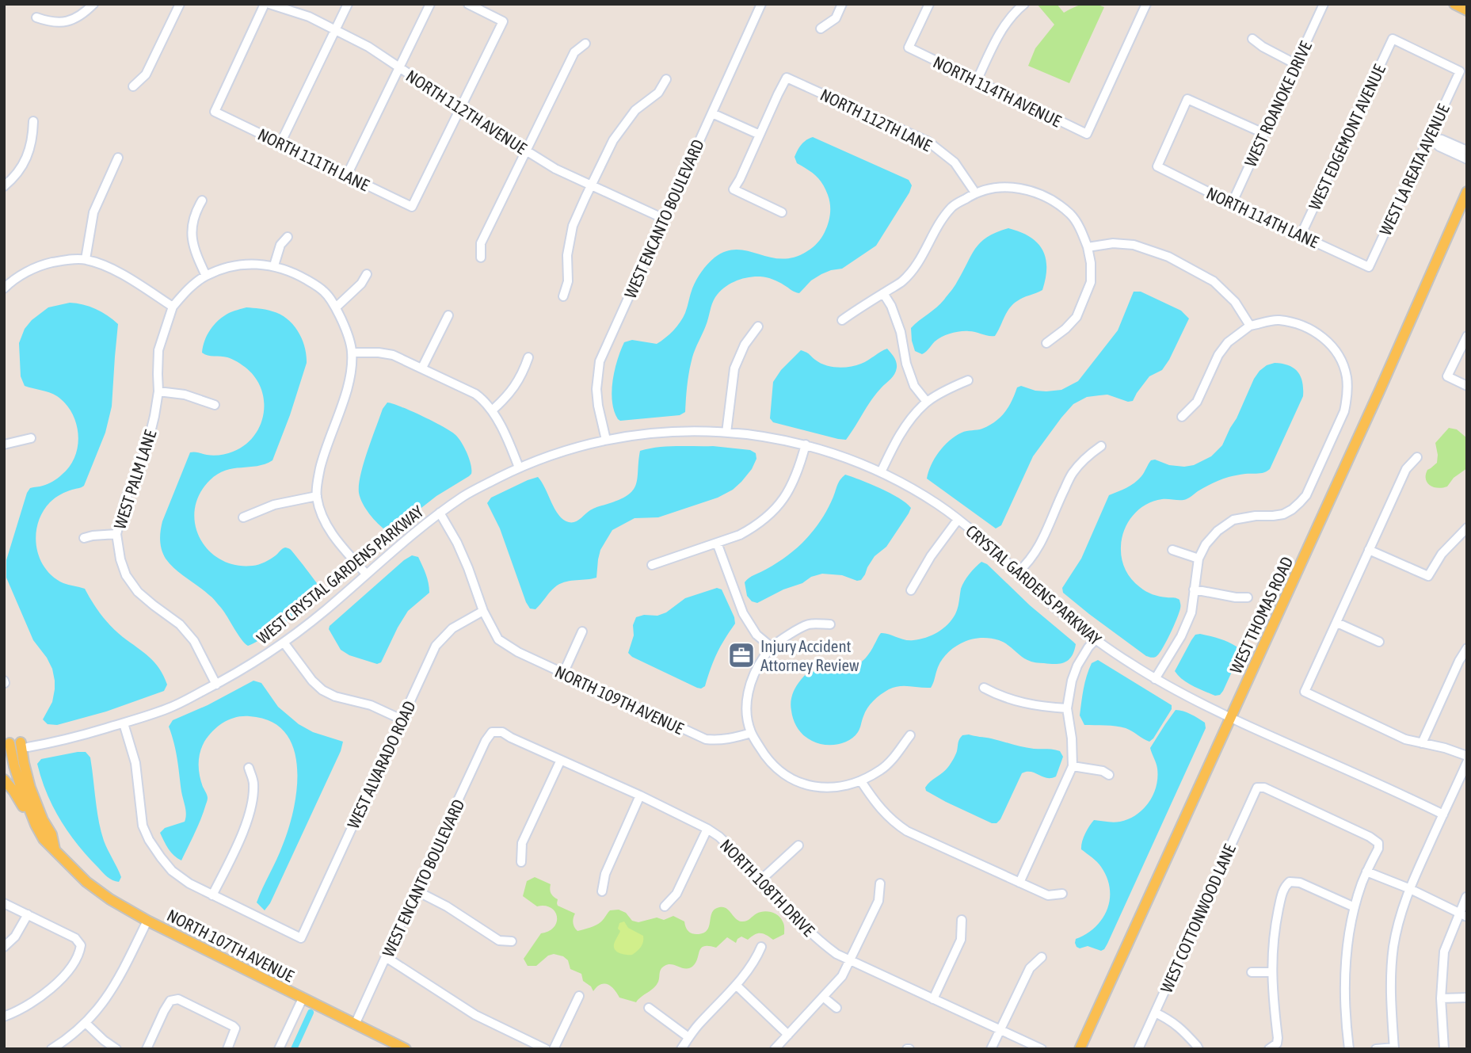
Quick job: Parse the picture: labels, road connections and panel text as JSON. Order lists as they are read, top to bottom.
{
  "streets": {
    "main road": ["WEST THOMAS ROAD", "NORTH 107TH AVENUE"],
    "street": [
      "NORTH 114TH AVENUE",
      "WEST ROANOKE DRIVE",
      "NORTH 112TH AVENUE",
      "NORTH 112TH LANE",
      "WEST EDGEMONT AVENUE",
      "NORTH 111TH LANE",
      "WEST LA REATA AVENUE",
      "NORTH 114TH LANE",
      "WEST ENCANTO BOULEVARD",
      "WEST PALM LANE",
      "WEST CRYSTAL GARDENS PARKWAY",
      "CRYSTAL GARDENS PARKWAY",
      "NORTH 109TH AVENUE",
      "WEST ALVARADO ROAD",
      "NORTH 108TH DRIVE",
      "WEST COTTONWOOD LANE"
    ]
  },
  "crossings": [
    ["WEST ROANOKE DRIVE", "NORTH 114TH LANE"],
    ["NORTH 112TH AVENUE", "NORTH 111TH LANE"],
    ["NORTH 112TH AVENUE", "WEST ENCANTO BOULEVARD"],
    ["WEST EDGEMONT AVENUE", "WEST LA REATA AVENUE"],
    ["WEST EDGEMONT AVENUE", "NORTH 114TH LANE"],
    ["WEST LA REATA AVENUE", "NORTH 114TH LANE"],
    ["WEST ENCANTO BOULEVARD", "WEST CRYSTAL GARDENS PARKWAY"],
    ["WEST ENCANTO BOULEVARD", "CRYSTAL GARDENS PARKWAY"],
    ["WEST ENCANTO BOULEVARD", "NORTH 108TH DRIVE"],
    ["WEST ENCANTO BOULEVARD", "NORTH 107TH AVENUE"],
    ["WEST PALM LANE", "WEST CRYSTAL GARDENS PARKWAY"],
    ["WEST CRYSTAL GARDENS PARKWAY", "CRYSTAL GARDENS PARKWAY"],
    ["WEST CRYSTAL GARDENS PARKWAY", "NORTH 109TH AVENUE"],
    ["WEST CRYSTAL GARDENS PARKWAY", "NORTH 107TH AVENUE"],
    ["CRYSTAL GARDENS PARKWAY", "WEST THOMAS ROAD"],
    ["NORTH 109TH AVENUE", "WEST ALVARADO ROAD"]
  ],
  "places": {
    "office": ["Injury Accident Attorney Review"]
  }
}
